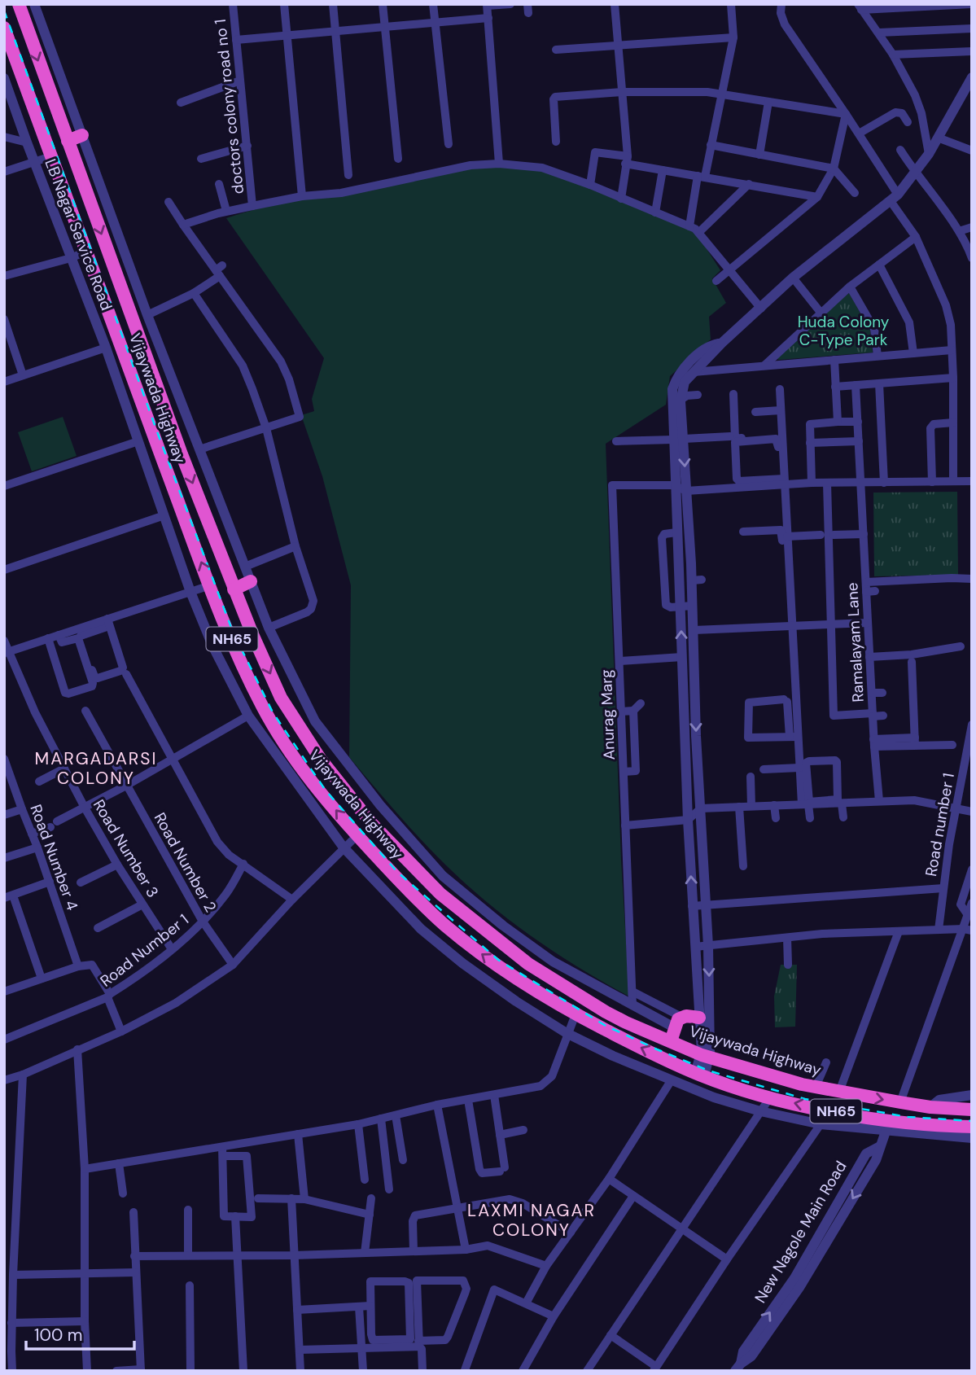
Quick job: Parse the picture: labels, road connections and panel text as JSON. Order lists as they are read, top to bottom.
{
  "streets": {
    "highway": ["Vijaywada Highway", "NH65"],
    "street": [
      "doctors colony road no 1",
      "LB Nagar Service Road",
      "Ramalayam Lane",
      "Anurag Marg",
      "Road number 1",
      "Road Number 3",
      "Road Number 4",
      "Road Number 2",
      "Road Number 1"
    ]
  },
  "crossings": [
    ["LB Nagar Service Road", "Vijaywada Highway"],
    ["Road Number 3", "Road Number 1"],
    ["Road Number 2", "Road Number 1"]
  ],
  "districts": ["MARGADARSI COLONY", "LAXMI NAGAR COLONY"],
  "parks": ["Huda Colony C-Type Park"],
  "scale_bar": "100 m"
}
